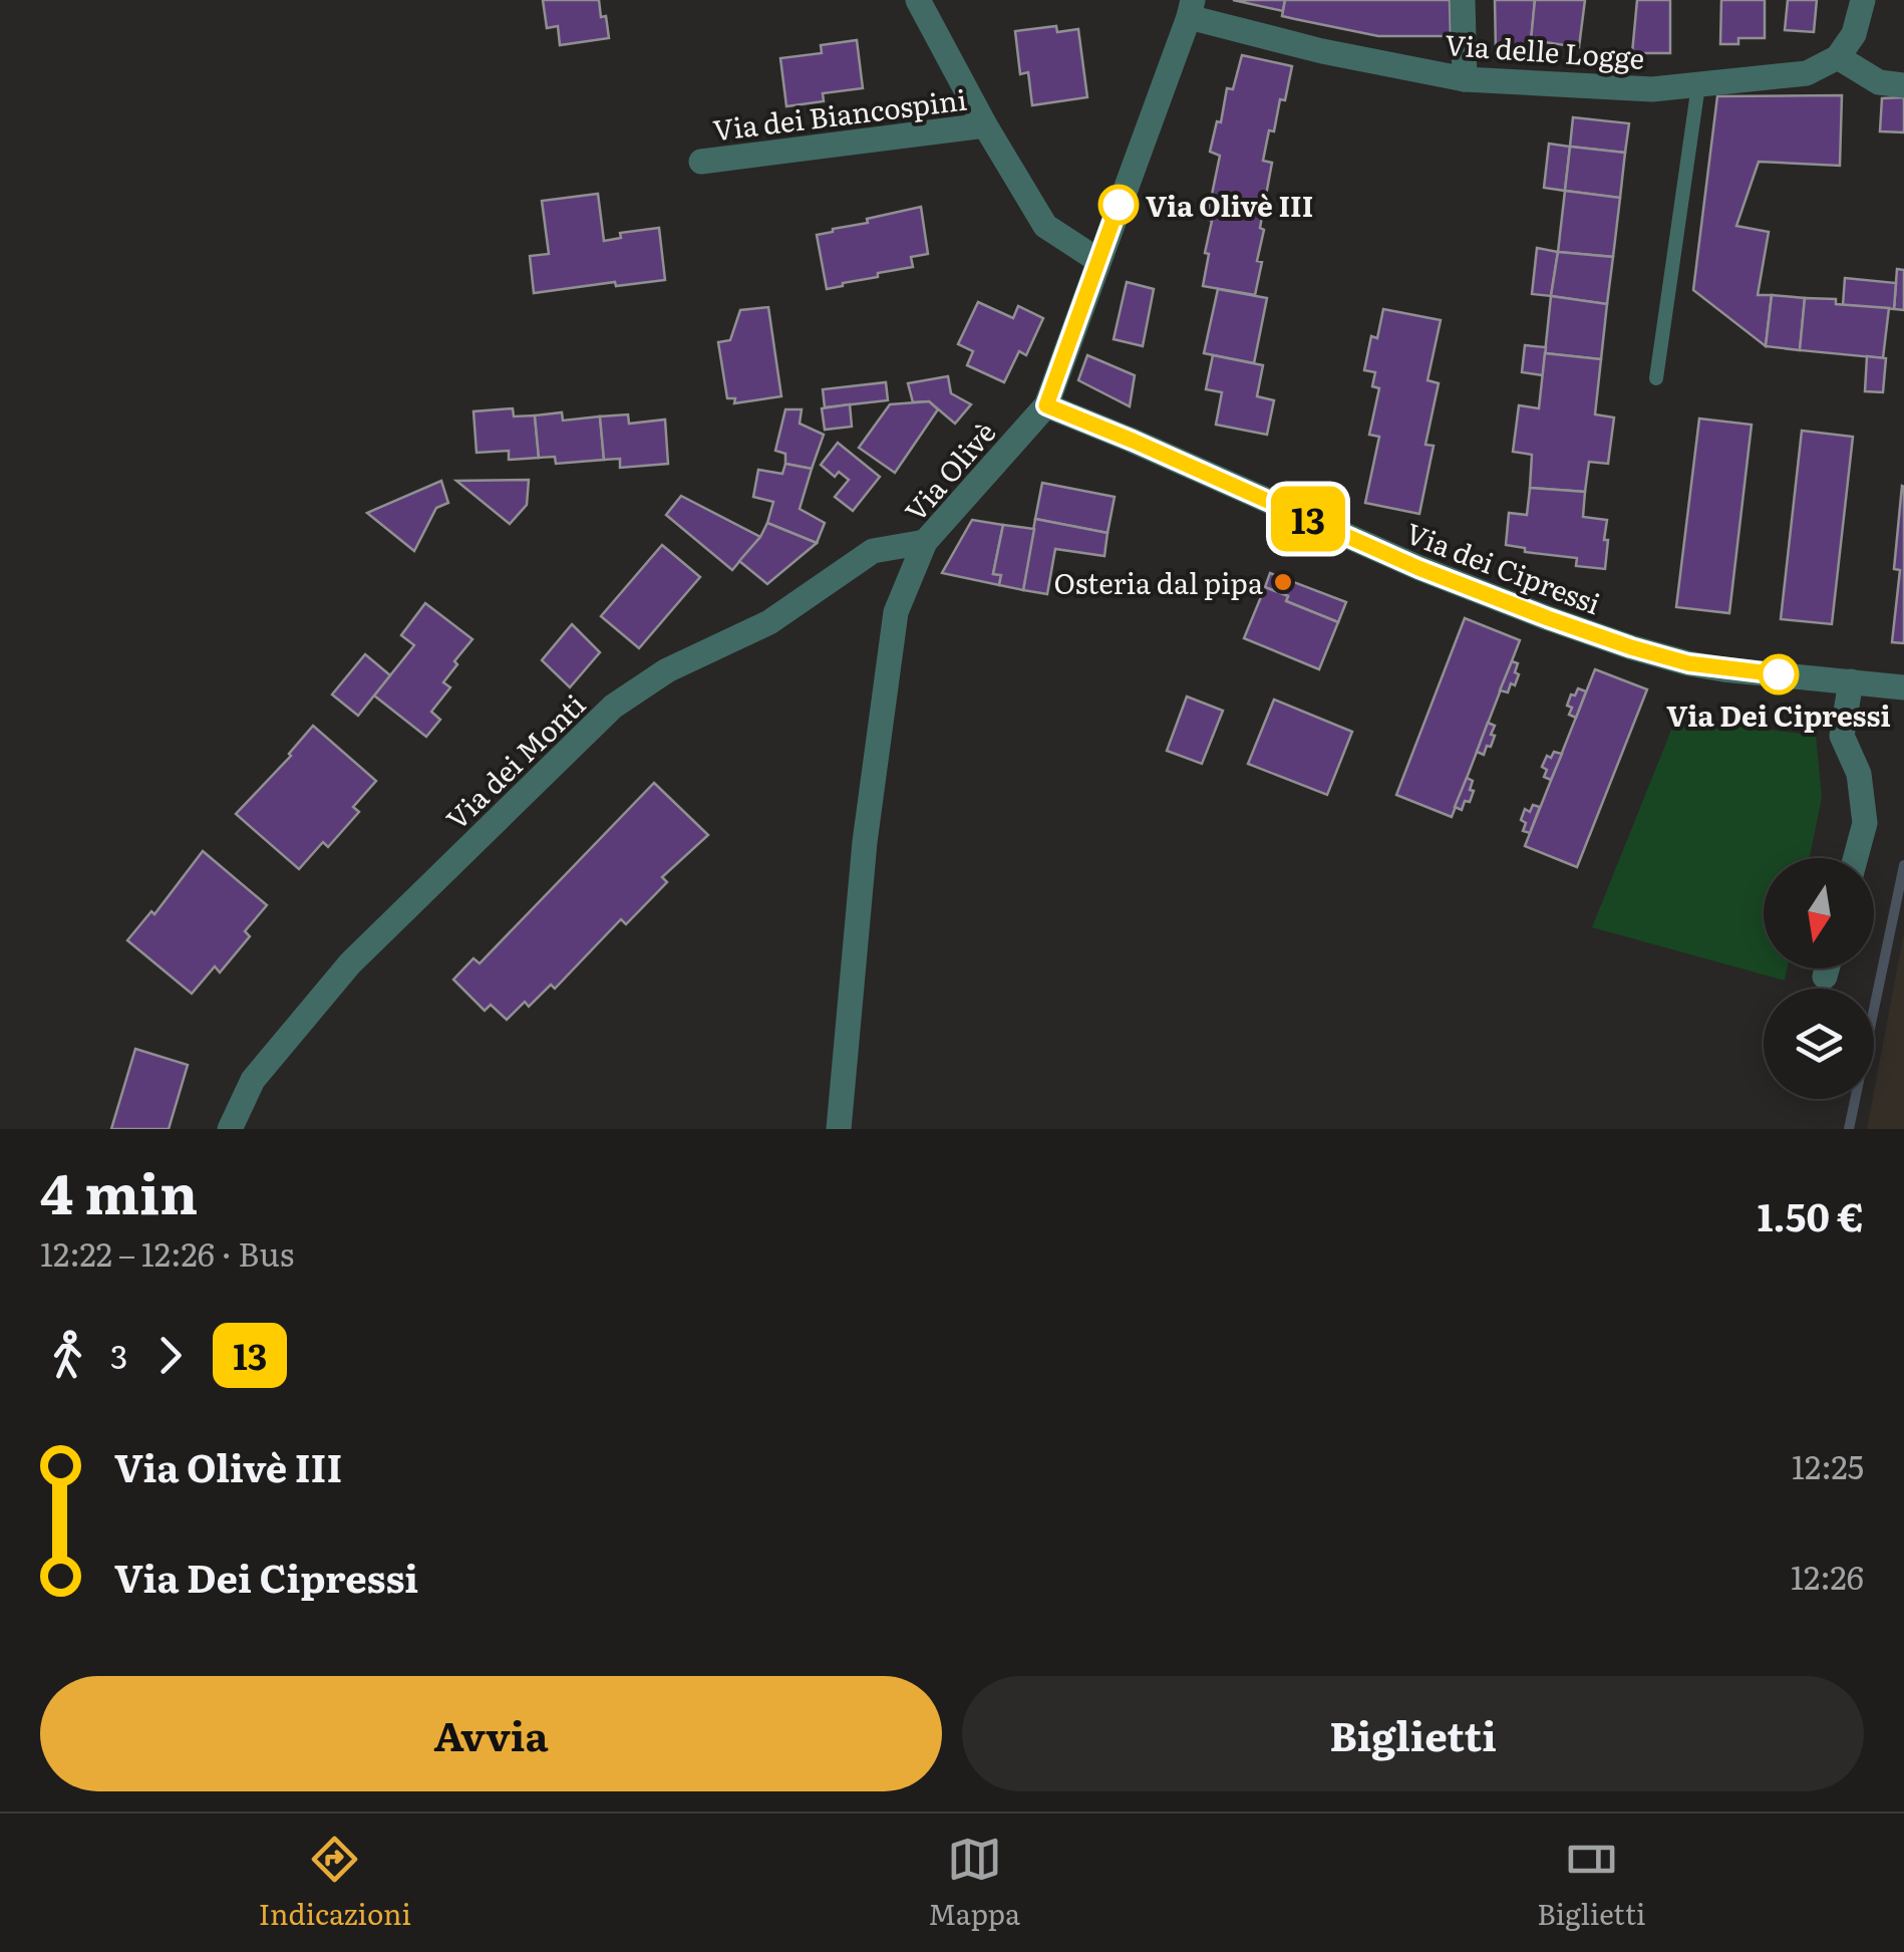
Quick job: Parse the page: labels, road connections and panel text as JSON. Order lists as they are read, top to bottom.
{
  "streets": {
    "street": [
      "Via delle Logge",
      "Via dei Biancospini",
      "Via Olivè",
      "Via dei Cipressi",
      "Via dei Monti"
    ]
  },
  "crossings": [
    ["Via delle Logge", "Via Olivè"],
    ["Via dei Biancospini", "Via Olivè"],
    ["Via Olivè", "Via dei Cipressi"],
    ["Via Olivè", "Via dei Monti"]
  ],
  "places": ["Via Olivè III", "Osteria dal pipa", "Via Dei Cipressi"],
  "lines": ["bus line 13"],
  "north": "bottom",
  "page": {
    "on_map": "13",
    "heading": ["4 min", "12:22 – 12:26 · Bus", "1.50 €"],
    "legs": ["3", "13"],
    "list": [
      {
        "name": "Via Olivè III",
        "value": "12:25"
      },
      {
        "name": "Via Dei Cipressi",
        "value": "12:26"
      }
    ],
    "buttons": ["Avvia", "Biglietti"],
    "tabs": ["Indicazioni", "Mappa", "Biglietti"]
  }
}
